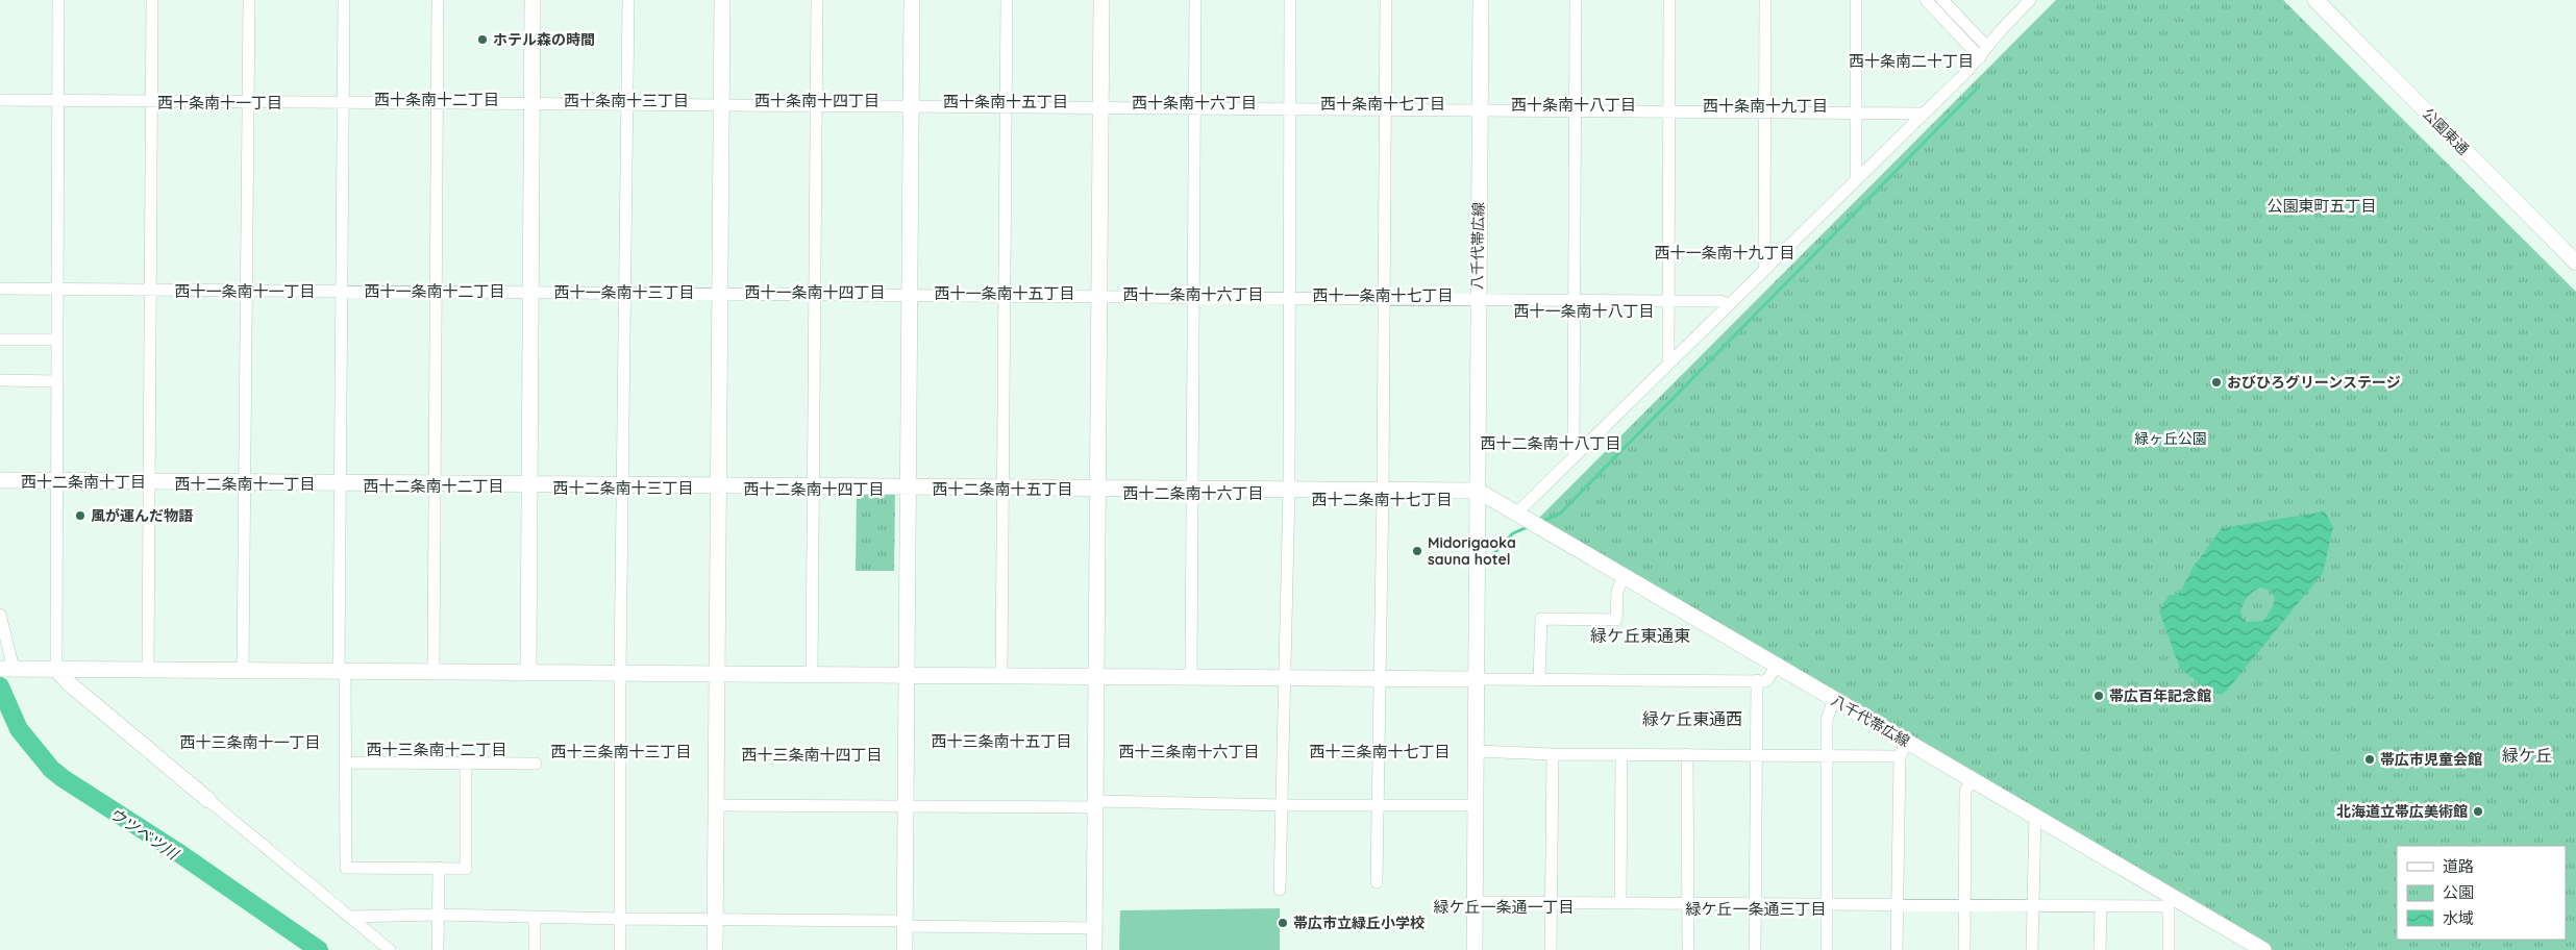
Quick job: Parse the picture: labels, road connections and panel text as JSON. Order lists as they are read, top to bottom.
{
  "streets": {
    "street": ["公園東通", "八千代帯広線"]
  },
  "districts": [
    "西十条南二十丁目",
    "西十条南十二丁目",
    "西十条南十三丁目",
    "西十条南十四丁目",
    "西十条南十五丁目",
    "西十条南十一丁目",
    "西十条南十六丁目",
    "西十条南十七丁目",
    "西十条南十八丁目",
    "西十条南十九丁目",
    "公園東町五丁目",
    "西十一条南十九丁目",
    "西十一条南十一丁目",
    "西十一条南十二丁目",
    "西十一条南十三丁目",
    "西十一条南十四丁目",
    "西十一条南十五丁目",
    "西十一条南十六丁目",
    "西十一条南十七丁目",
    "西十一条南十八丁目",
    "西十二条南十八丁目",
    "西十二条南十丁目",
    "西十二条南十一丁目",
    "西十二条南十二丁目",
    "西十二条南十三丁目",
    "西十二条南十四丁目",
    "西十二条南十五丁目",
    "西十二条南十六丁目",
    "西十二条南十七丁目",
    "緑ケ丘東通東",
    "緑ケ丘東通西",
    "西十三条南十五丁目",
    "西十三条南十一丁目",
    "西十三条南十二丁目",
    "西十三条南十三丁目",
    "西十三条南十六丁目",
    "西十三条南十七丁目",
    "西十三条南十四丁目",
    "緑ケ丘",
    "緑ケ丘一条通一丁目",
    "緑ケ丘一条通三丁目"
  ],
  "water": ["ウツベツ川"],
  "parks": ["緑ヶ丘公園"],
  "places": [
    "ホテル森の時間",
    "おびひろグリーンステージ",
    "風が運んだ物語",
    "Midorigaoka sauna hotel",
    "帯広百年記念館",
    "帯広市児童会館",
    "北海道立帯広美術館",
    "帯広市立緑丘小学校"
  ],
  "legend": ["道路", "公園", "水域"]
}
